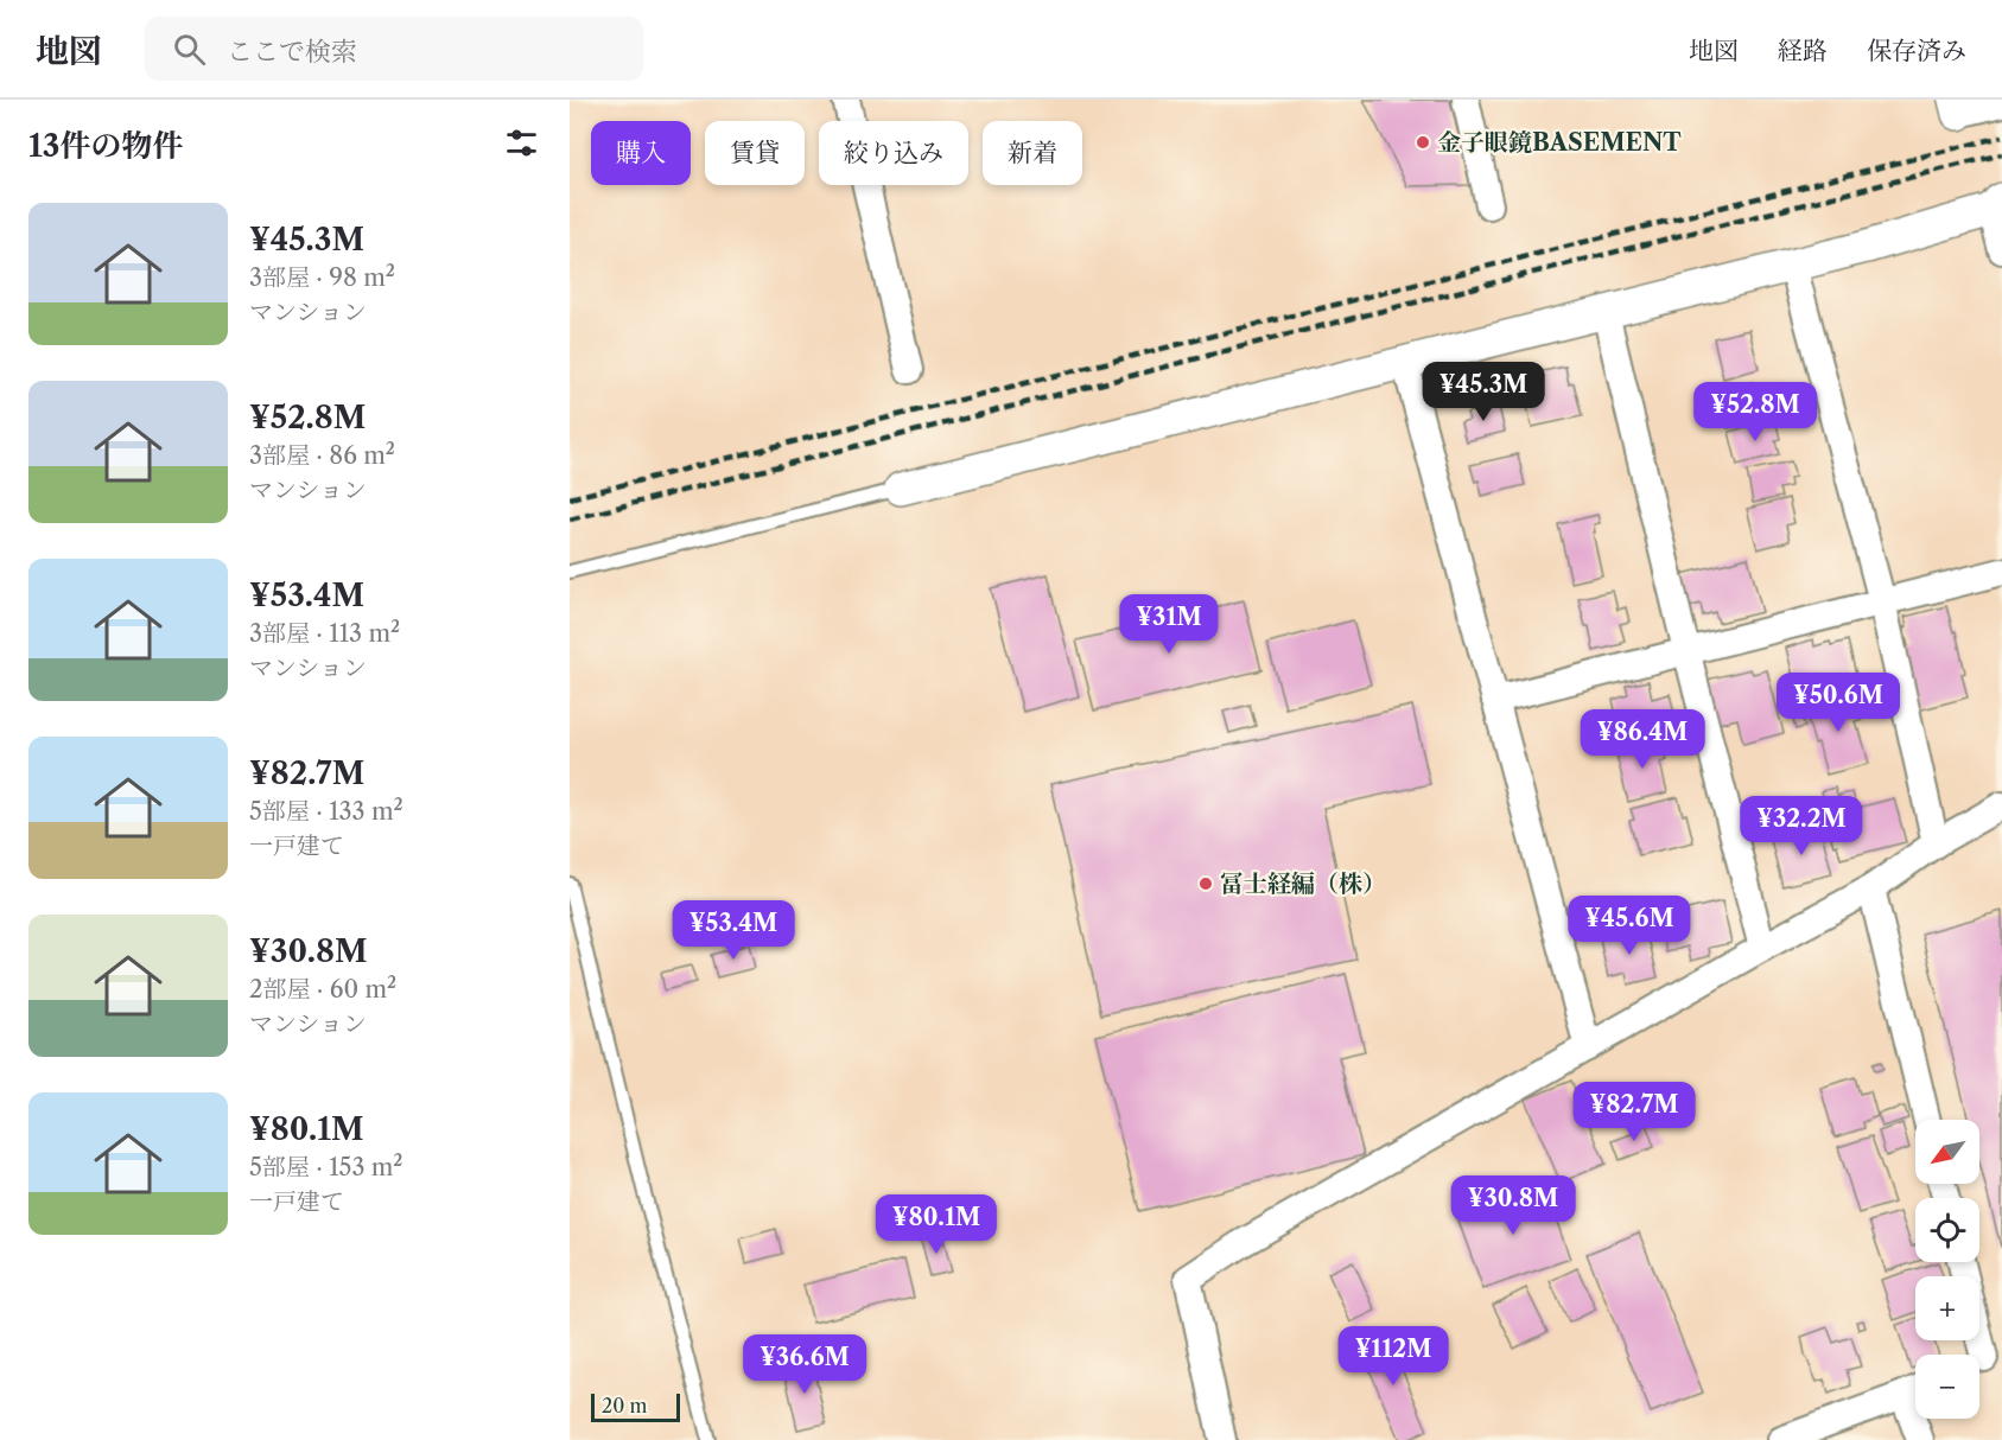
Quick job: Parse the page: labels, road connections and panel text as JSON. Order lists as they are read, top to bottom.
{
  "places": ["金子眼鏡BASEMENT", "冨士経編（株）"],
  "scale_bar": "20 m",
  "north": "bottom left",
  "page": {
    "header": "地図",
    "search": "ここで検索",
    "nav": ["地図", "経路", "保存済み"],
    "heading": "13件の物件",
    "chip": [
      "購入",
      "賃貸",
      "絞り込み",
      "新着"
    ],
    "list": [
      {
        "name": "¥45.3M",
        "note": "3部屋 · 98 m² · マンション"
      },
      {
        "name": "¥52.8M",
        "note": "3部屋 · 86 m² · マンション"
      },
      {
        "name": "¥53.4M",
        "note": "3部屋 · 113 m² · マンション"
      },
      {
        "name": "¥82.7M",
        "note": "5部屋 · 133 m² · 一戸建て"
      },
      {
        "name": "¥30.8M",
        "note": "2部屋 · 60 m² · マンション"
      },
      {
        "name": "¥80.1M",
        "note": "5部屋 · 153 m² · 一戸建て"
      }
    ],
    "price": [
      "¥45.3M",
      "¥52.8M",
      "¥31M",
      "¥50.6M",
      "¥86.4M",
      "¥32.2M",
      "¥45.6M",
      "¥53.4M",
      "¥82.7M",
      "¥30.8M",
      "¥80.1M",
      "¥112M",
      "¥36.6M"
    ],
    "map_buttons": ["+", "−"],
    "scale": "20 m"
  }
}
